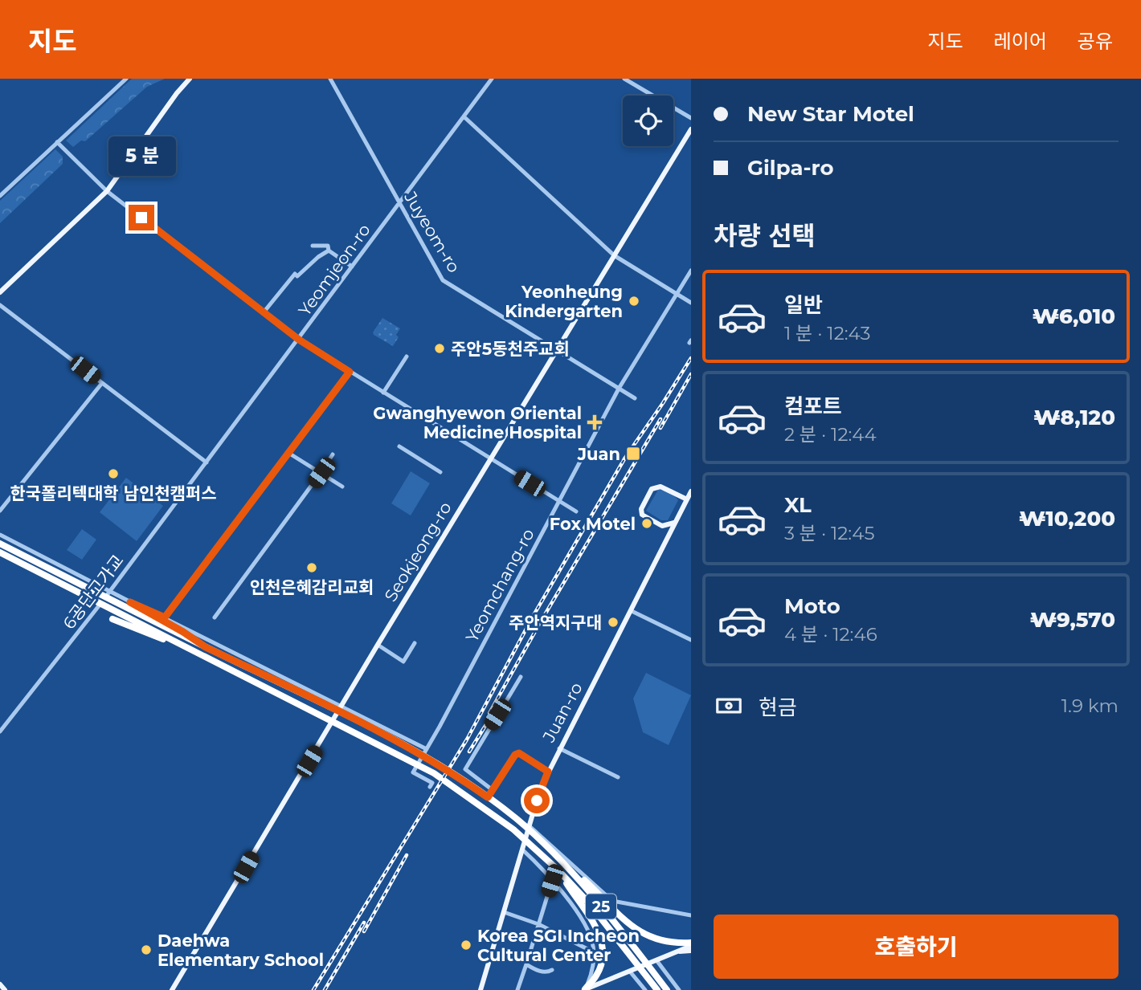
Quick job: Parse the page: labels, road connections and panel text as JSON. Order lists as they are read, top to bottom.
{
  "streets": {
    "highway": ["25"],
    "main road": ["Seokjeong-ro", "Juan-ro"],
    "street": [
      "Juyeom-ro",
      "Yeomjeon-ro",
      "Yeomchang-ro",
      "6공단고가교"
    ]
  },
  "crossings": [
    ["Juyeom-ro", "Yeomjeon-ro"],
    ["Juyeom-ro", "Seokjeong-ro"],
    ["Juyeom-ro", "Yeomchang-ro"],
    ["Yeomjeon-ro", "6공단고가교"]
  ],
  "places": {
    "other": [
      "Yeonheung Kindergarten",
      "주안5동천주교회",
      "한국폴리텍대학 남인천캠퍼스",
      "Fox Motel",
      "인천은혜감리교회",
      "주안역지구대",
      "Korea SGI Incheon Cultural Center",
      "Daehwa Elementary School"
    ],
    "health": ["Gwanghyewon Oriental Medicine Hospital"],
    "transit": ["Juan"]
  },
  "page": {
    "header": "지도",
    "nav": ["지도", "레이어", "공유"],
    "banner": ["New Star Motel", "Gilpa-ro"],
    "bubble": "5 분",
    "heading": "차량 선택",
    "list": [
      {
        "name": "일반",
        "note": "1 분 · 12:43",
        "value": "₩6,010"
      },
      {
        "name": "컴포트",
        "note": "2 분 · 12:44",
        "value": "₩8,120"
      },
      {
        "name": "XL",
        "note": "3 분 · 12:45",
        "value": "₩10,200"
      },
      {
        "name": "Moto",
        "note": "4 분 · 12:46",
        "value": "₩9,570"
      }
    ],
    "pay": ["현금", "1.9 km"],
    "buttons": "호출하기"
  }
}
